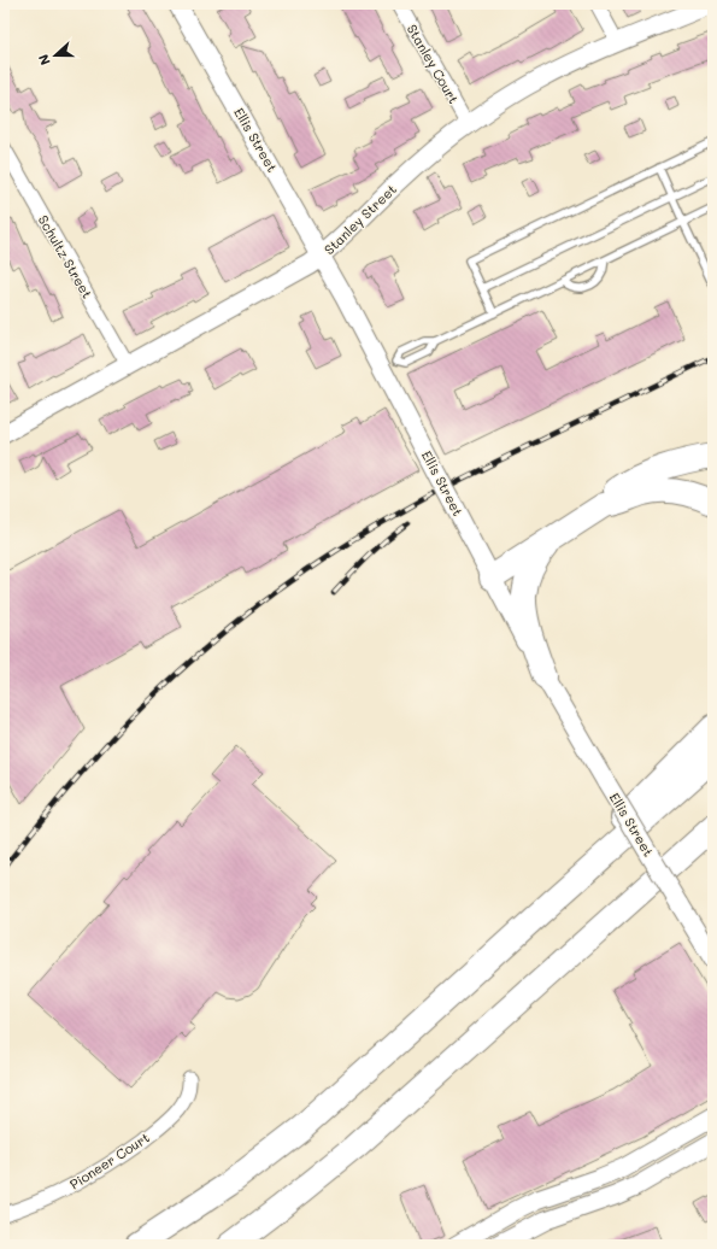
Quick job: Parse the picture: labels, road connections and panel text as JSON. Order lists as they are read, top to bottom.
{
  "streets": {
    "street": [
      "Stanley Court",
      "Ellis Street",
      "Stanley Street",
      "Schultz Street",
      "Pioneer Court"
    ]
  },
  "crossings": [
    ["Stanley Court", "Stanley Street"],
    ["Ellis Street", "Stanley Street"],
    ["Stanley Street", "Schultz Street"]
  ],
  "north": "left"
}
